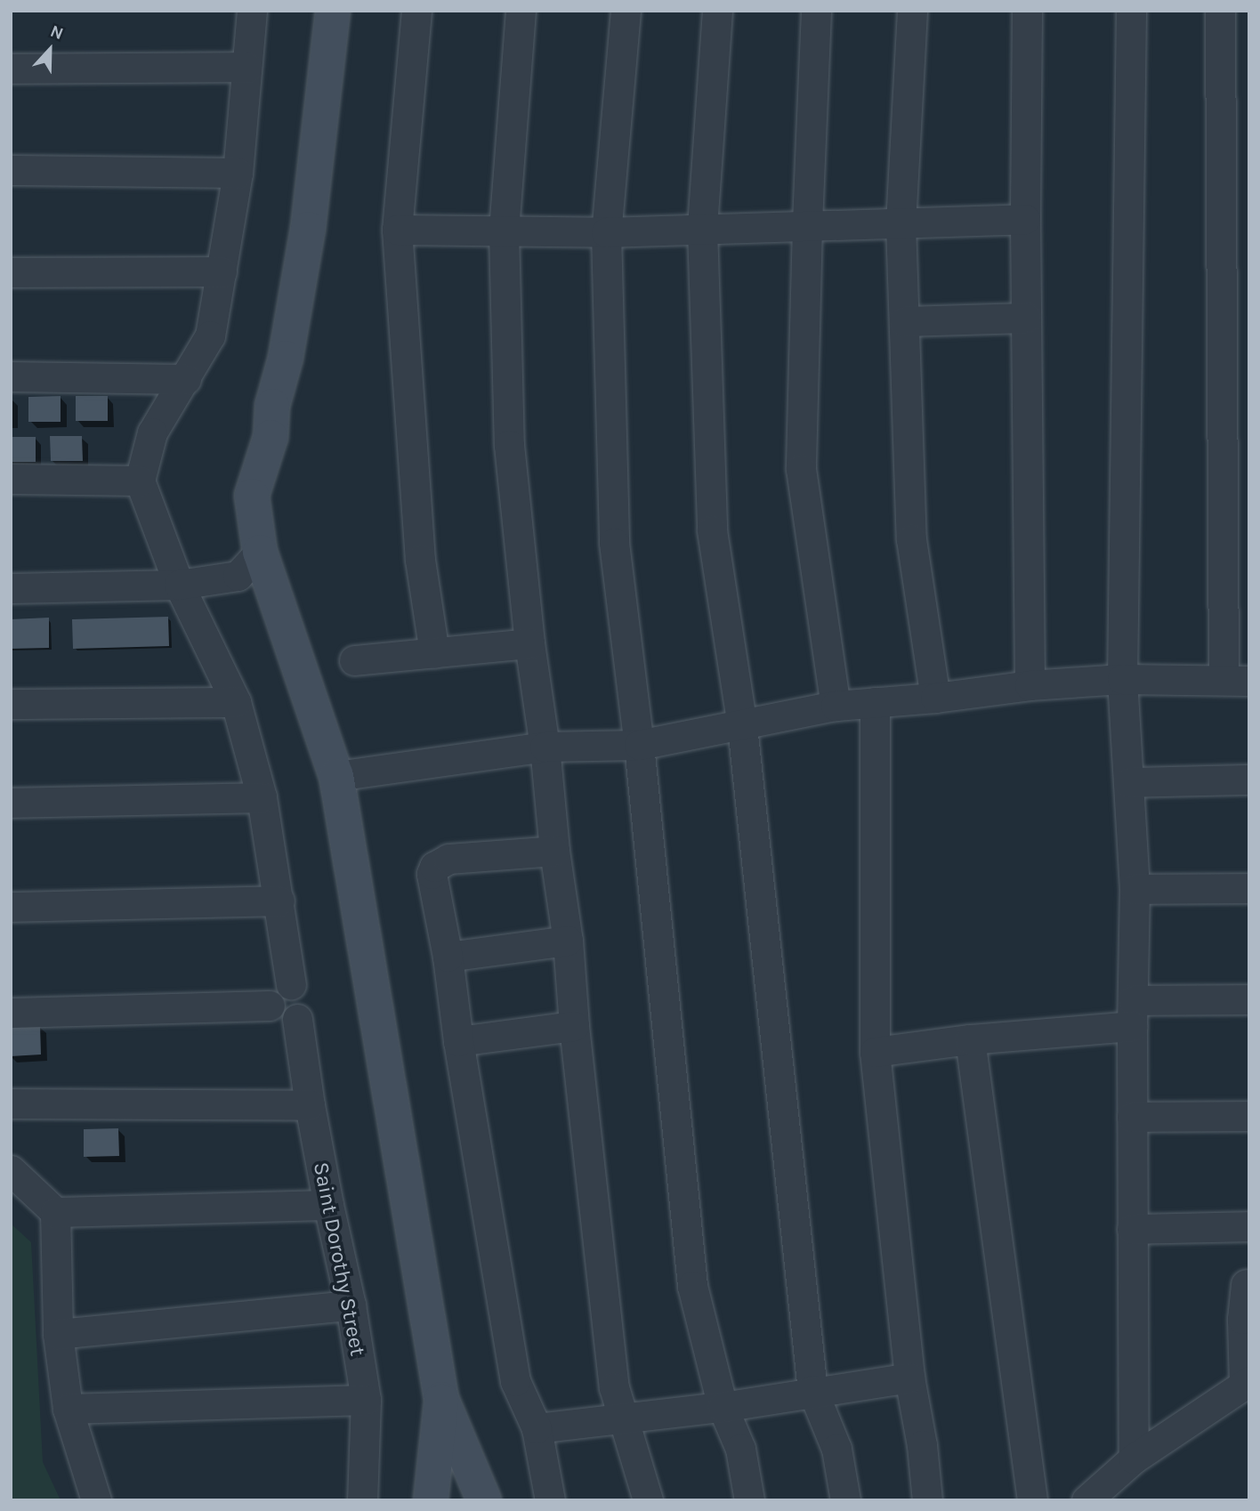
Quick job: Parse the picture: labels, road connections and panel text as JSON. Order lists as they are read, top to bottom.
{
  "streets": {
    "street": ["Saint Dorothy Street"]
  },
  "north": "top"
}
